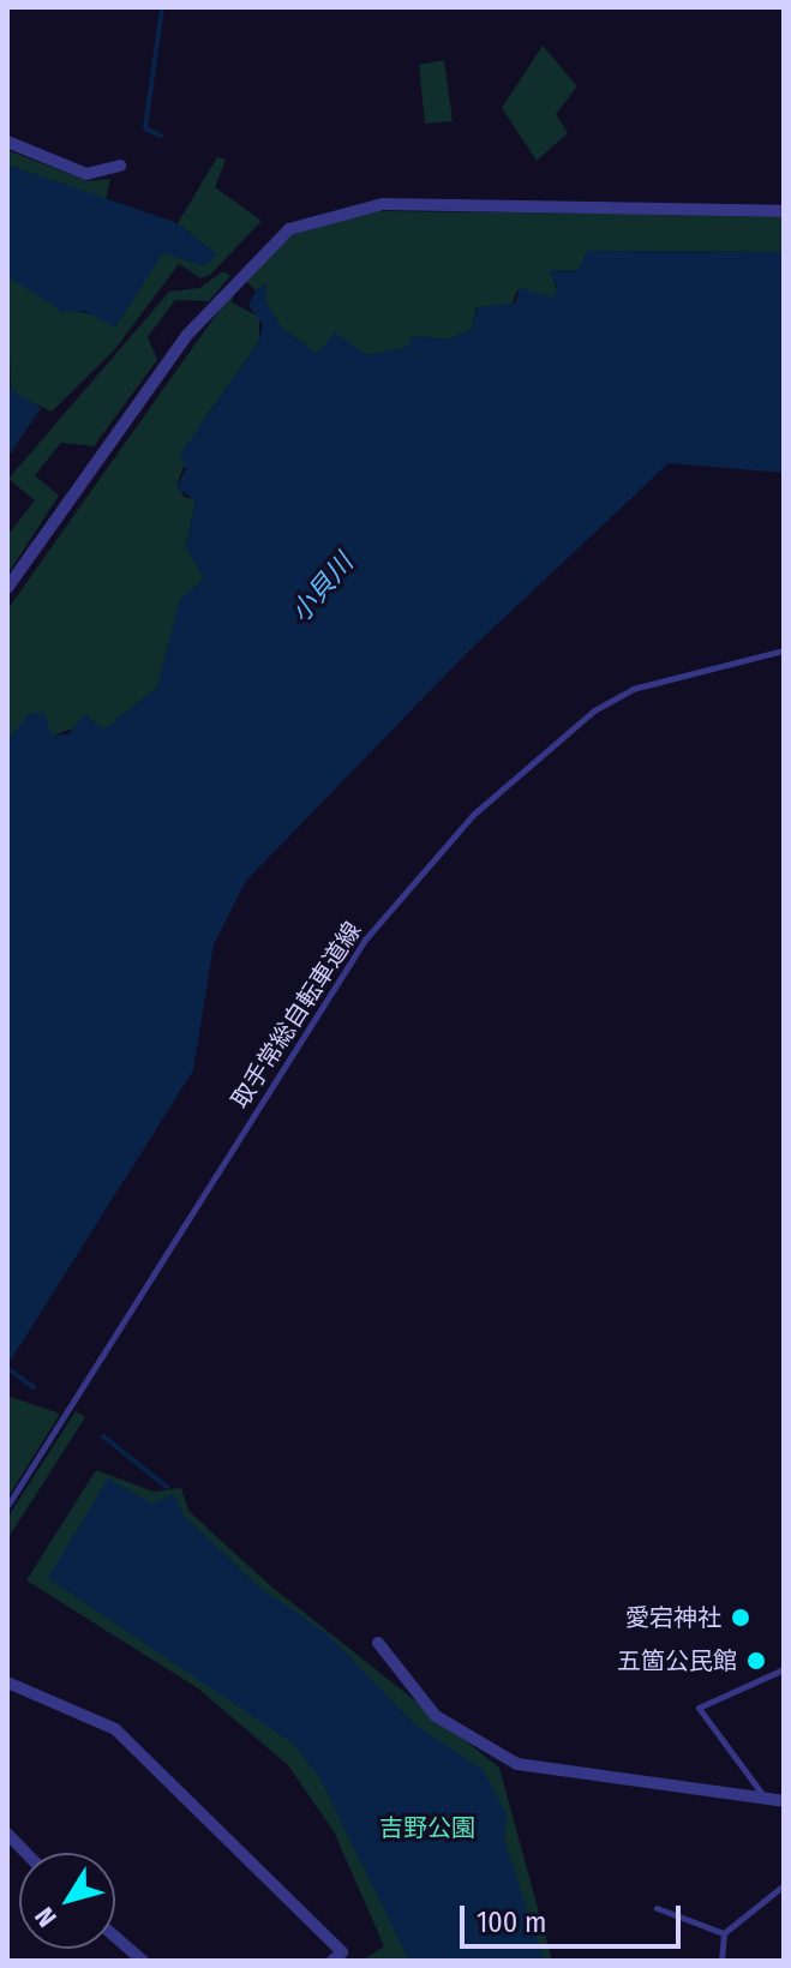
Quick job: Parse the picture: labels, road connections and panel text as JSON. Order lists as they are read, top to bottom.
{
  "streets": {
    "lane": ["取手常総自転車道線"]
  },
  "water": ["小貝川"],
  "parks": ["吉野公園"],
  "places": ["愛宕神社", "五箇公民館"],
  "scale_bar": "100 m",
  "north": "bottom left"
}
